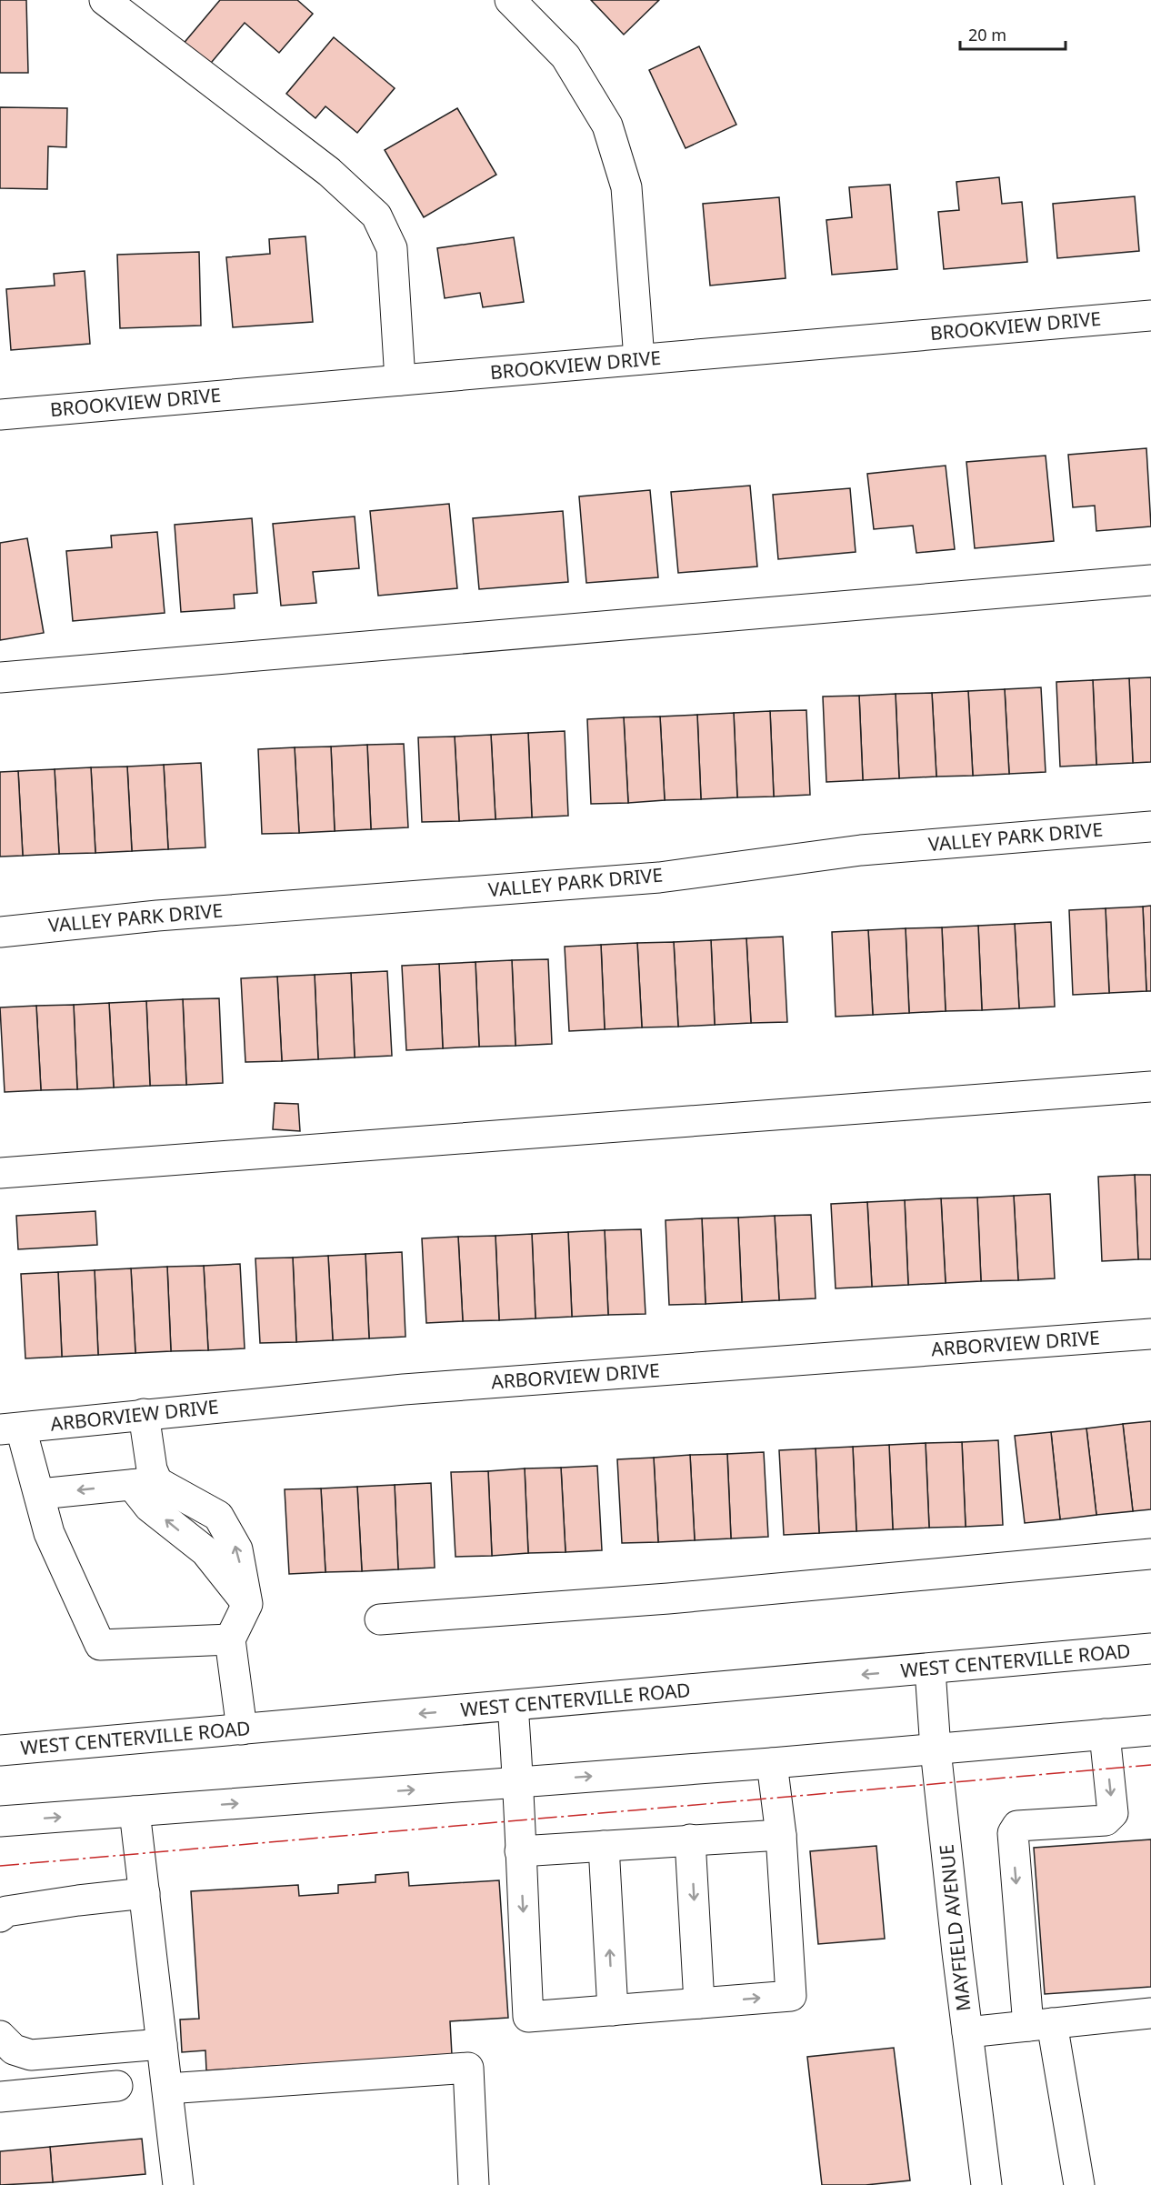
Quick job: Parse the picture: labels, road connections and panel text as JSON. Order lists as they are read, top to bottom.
{
  "streets": {
    "street": [
      "BROOKVIEW DRIVE",
      "VALLEY PARK DRIVE",
      "ARBORVIEW DRIVE",
      "WEST CENTERVILLE ROAD",
      "MAYFIELD AVENUE"
    ]
  },
  "crossings": [
    ["WEST CENTERVILLE ROAD", "MAYFIELD AVENUE"]
  ],
  "scale_bar": "20 m"
}
